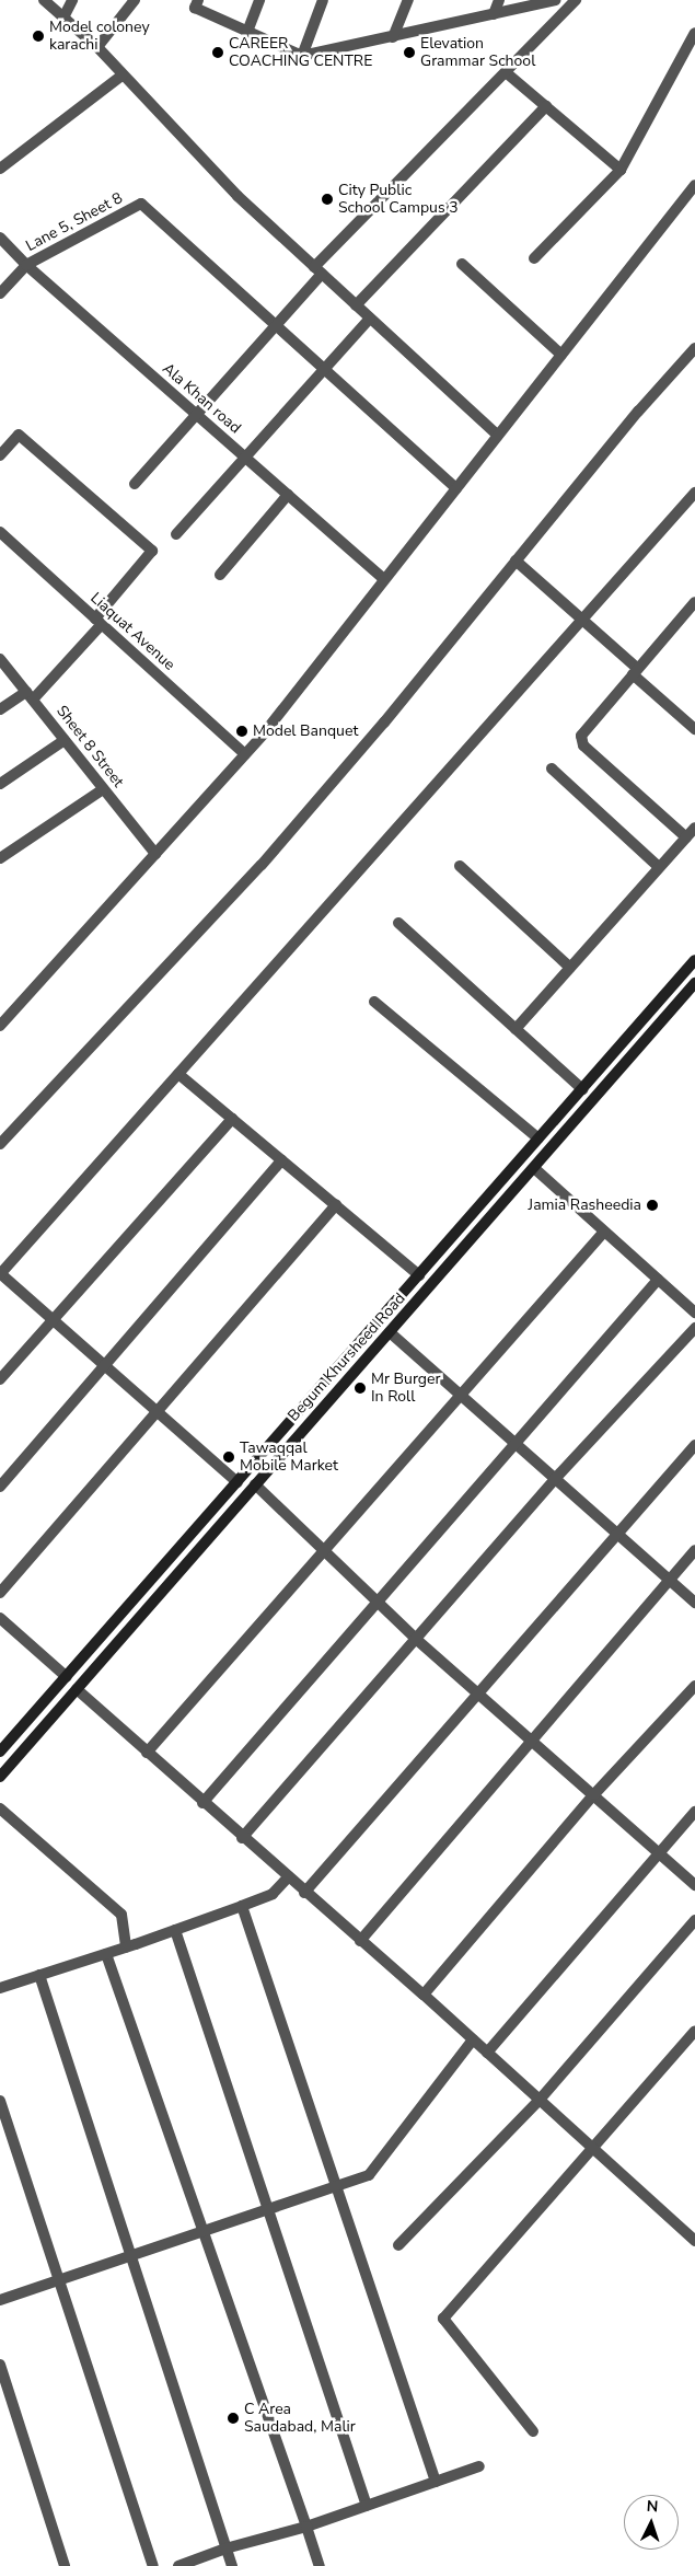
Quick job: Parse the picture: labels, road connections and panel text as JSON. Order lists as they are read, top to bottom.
{
  "streets": {
    "main road": ["Begum Khursheed Road"],
    "street": [
      "Lane 5, Sheet 8",
      "Ala Khan road",
      "Liaquat Avenue",
      "Sheet 8 Street"
    ]
  },
  "crossings": [
    ["Lane 5, Sheet 8", "Ala Khan road"]
  ],
  "places": [
    "Model coloney karachi",
    "CAREER COACHING CENTRE",
    "Elevation Grammar School",
    "City Public School Campus 3",
    "Model Banquet",
    "Jamia Rasheedia",
    "Mr Burger In Roll",
    "Tawaqqal Mobile Market",
    "C Area Saudabad, Malir"
  ],
  "north": "top"
}
